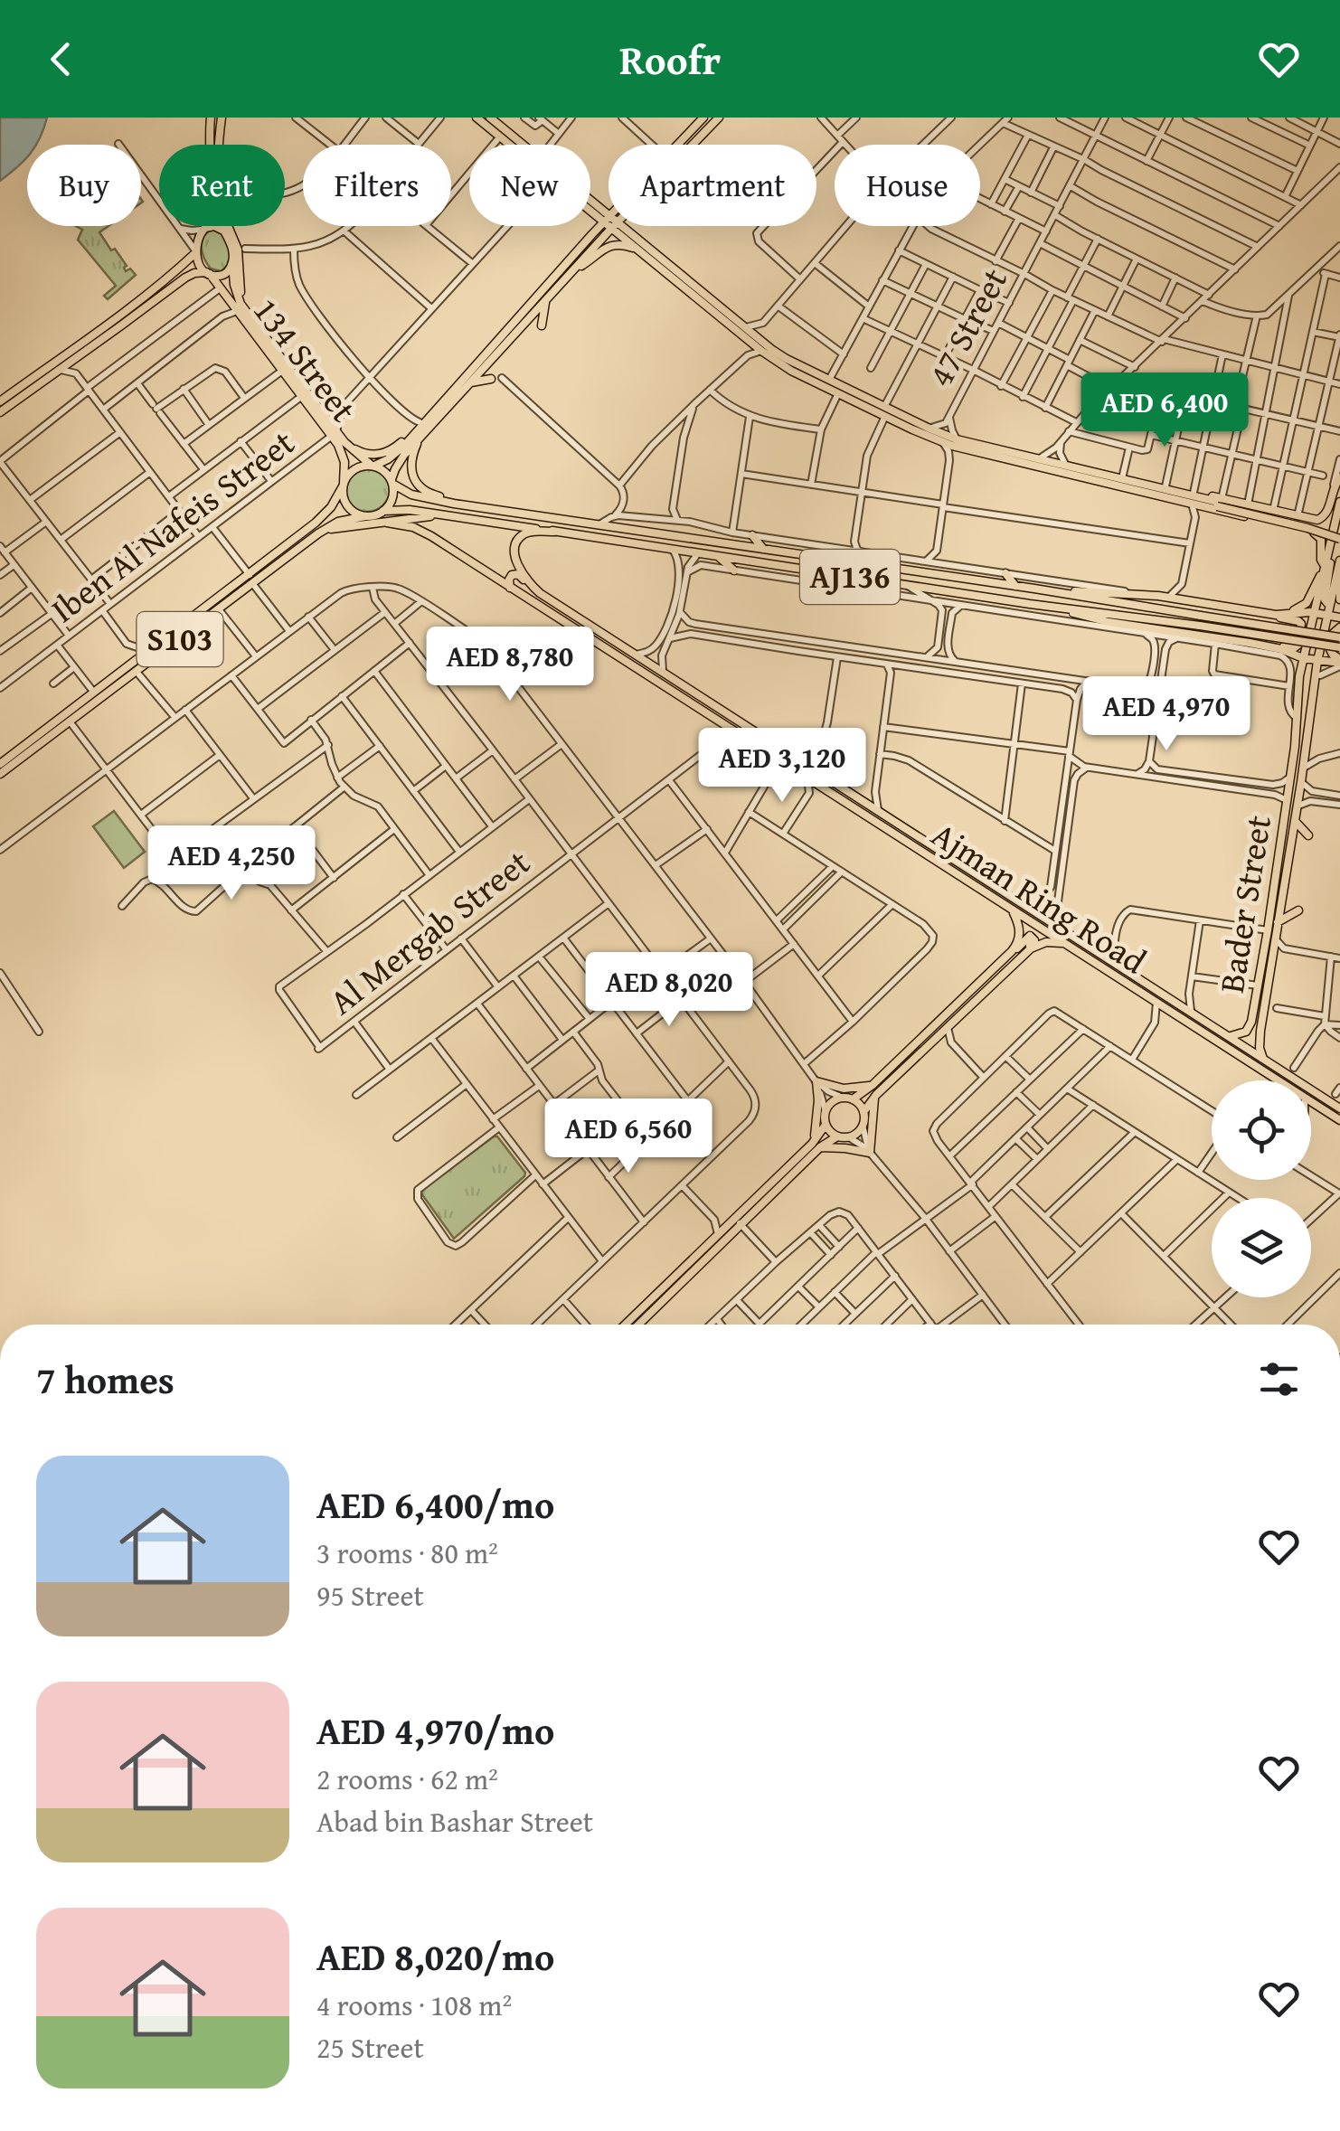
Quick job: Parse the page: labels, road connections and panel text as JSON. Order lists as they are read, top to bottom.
{
  "streets": {
    "main road": [
      "134 Street",
      "AJ136",
      "S103",
      "Ajman Ring Road",
      "Bader Street"
    ],
    "street": ["47 Street", "Iben Al Nafeis Street", "Al Mergab Street"]
  },
  "crossings": [
    ["134 Street", "Iben Al Nafeis Street"],
    ["134 Street", "AJ136"],
    ["134 Street", "S103"],
    ["AJ136", "S103"],
    ["AJ136", "Ajman Ring Road"],
    ["Ajman Ring Road", "Bader Street"]
  ],
  "page": {
    "header": "Roofr",
    "chip": [
      "Buy",
      "Rent",
      "Filters",
      "New",
      "Apartment",
      "House"
    ],
    "price": [
      "AED 6,400",
      "AED 8,780",
      "AED 4,970",
      "AED 3,120",
      "AED 4,250",
      "AED 8,020",
      "AED 6,560"
    ],
    "heading": "7 homes",
    "list": [
      {
        "name": "AED 6,400/mo",
        "note": "3 rooms · 80 m² · 95 Street"
      },
      {
        "name": "AED 4,970/mo",
        "note": "2 rooms · 62 m² · Abad bin Bashar Street"
      },
      {
        "name": "AED 8,020/mo",
        "note": "4 rooms · 108 m² · 25 Street"
      }
    ]
  }
}
